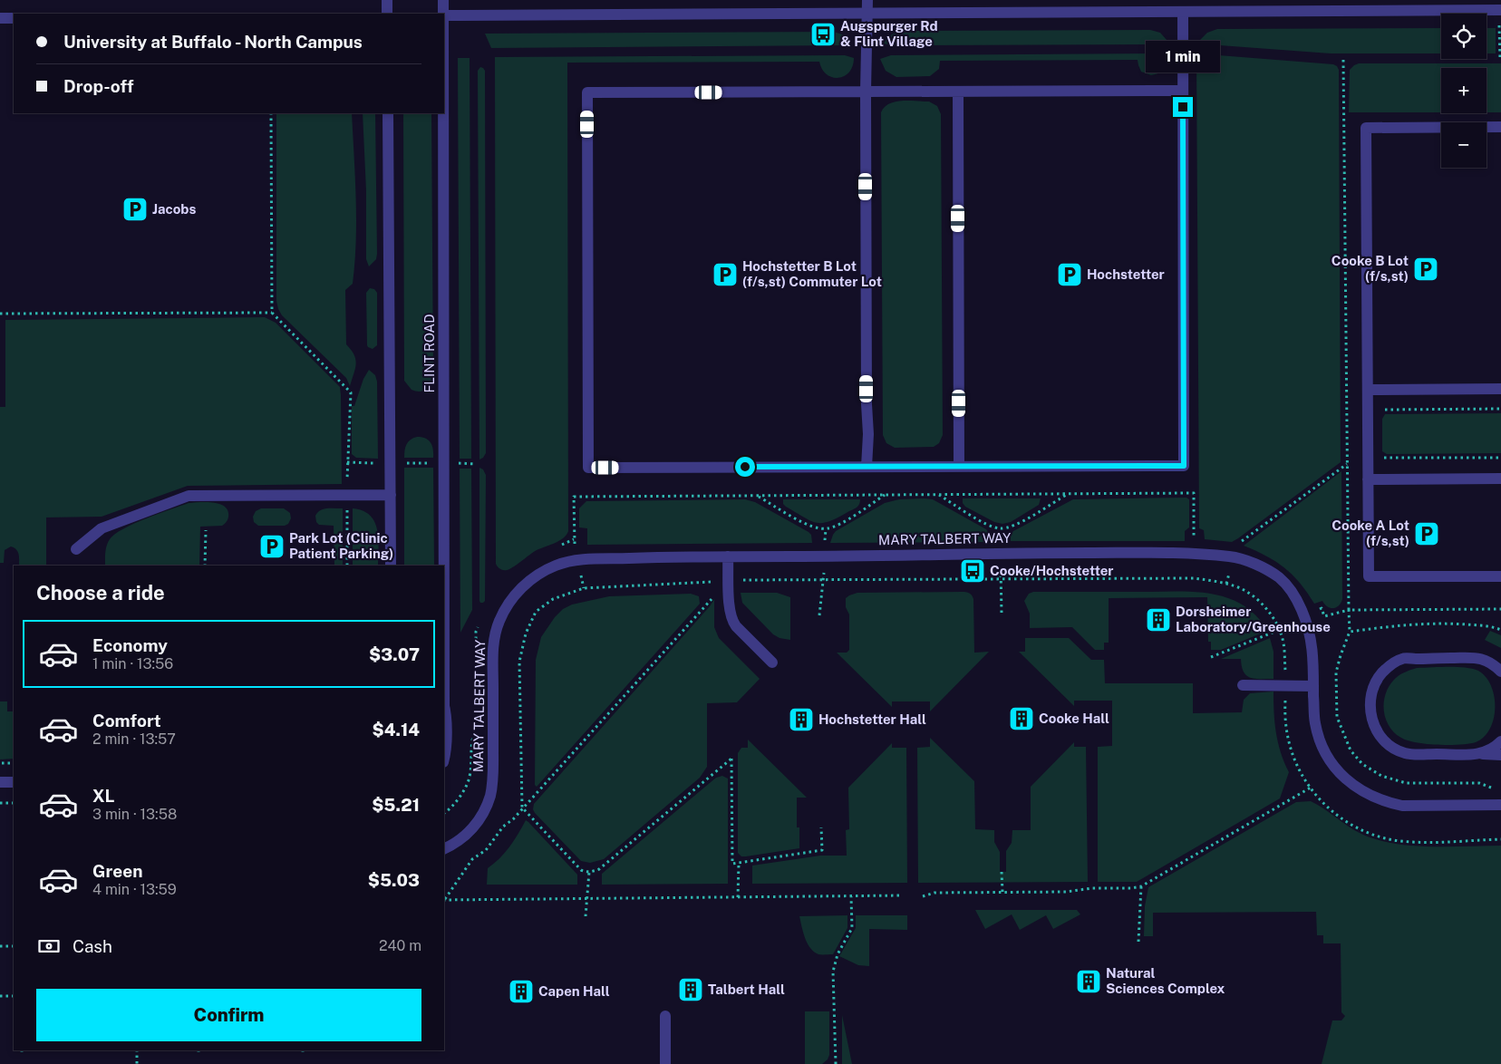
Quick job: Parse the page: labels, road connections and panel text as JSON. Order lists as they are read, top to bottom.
{
  "streets": {
    "street": ["FLINT ROAD", "MARY TALBERT WAY"]
  },
  "places": {
    "bus stop": ["Augspurger Rd & Flint Village", "Cooke/Hochstetter"],
    "parking": [
      "Jacobs",
      "Cooke B Lot (f/s,st)",
      "Hochstetter B Lot (f/s,st) Commuter Lot",
      "Hochstetter",
      "Cooke A Lot (f/s,st)",
      "Park Lot (Clinic Patient Parking)"
    ],
    "building": [
      "Dorsheimer Laboratory/Greenhouse",
      "Cooke Hall",
      "Hochstetter Hall",
      "Natural Sciences Complex",
      "Talbert Hall",
      "Capen Hall"
    ]
  },
  "page": {
    "map_buttons": ["+", "−"],
    "banner": ["University at Buffalo - North Campus", "Drop-off"],
    "bubble": "1 min",
    "heading": "Choose a ride",
    "list": [
      {
        "name": "Economy",
        "note": "1 min · 13:56",
        "value": "$3.07"
      },
      {
        "name": "Comfort",
        "note": "2 min · 13:57",
        "value": "$4.14"
      },
      {
        "name": "XL",
        "note": "3 min · 13:58",
        "value": "$5.21"
      },
      {
        "name": "Green",
        "note": "4 min · 13:59",
        "value": "$5.03"
      }
    ],
    "pay": ["Cash", "240 m"],
    "buttons": "Confirm"
  }
}
